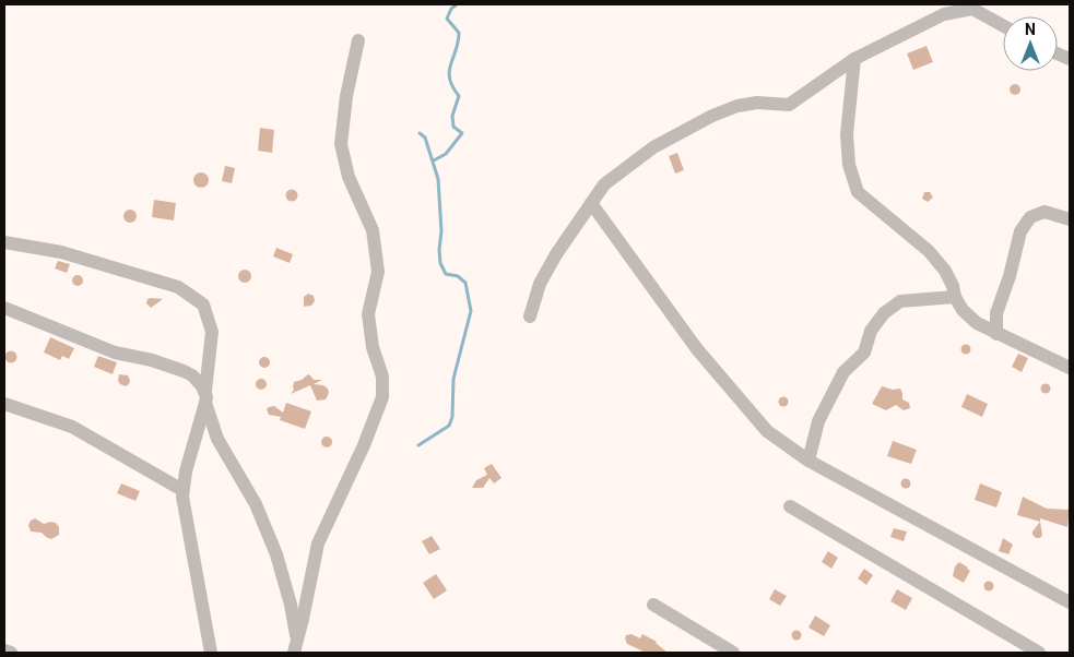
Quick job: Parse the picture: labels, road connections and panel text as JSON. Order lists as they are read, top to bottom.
{
  "north": "top"
}
